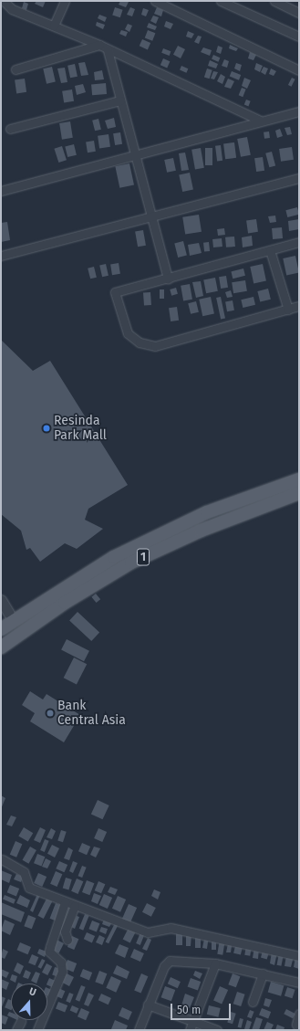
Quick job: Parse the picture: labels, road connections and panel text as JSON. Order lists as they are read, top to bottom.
{
  "streets": {
    "main road": ["1"]
  },
  "places": ["Resinda Park Mall", "Bank Central Asia"],
  "scale_bar": "50 m",
  "north": "top"
}
